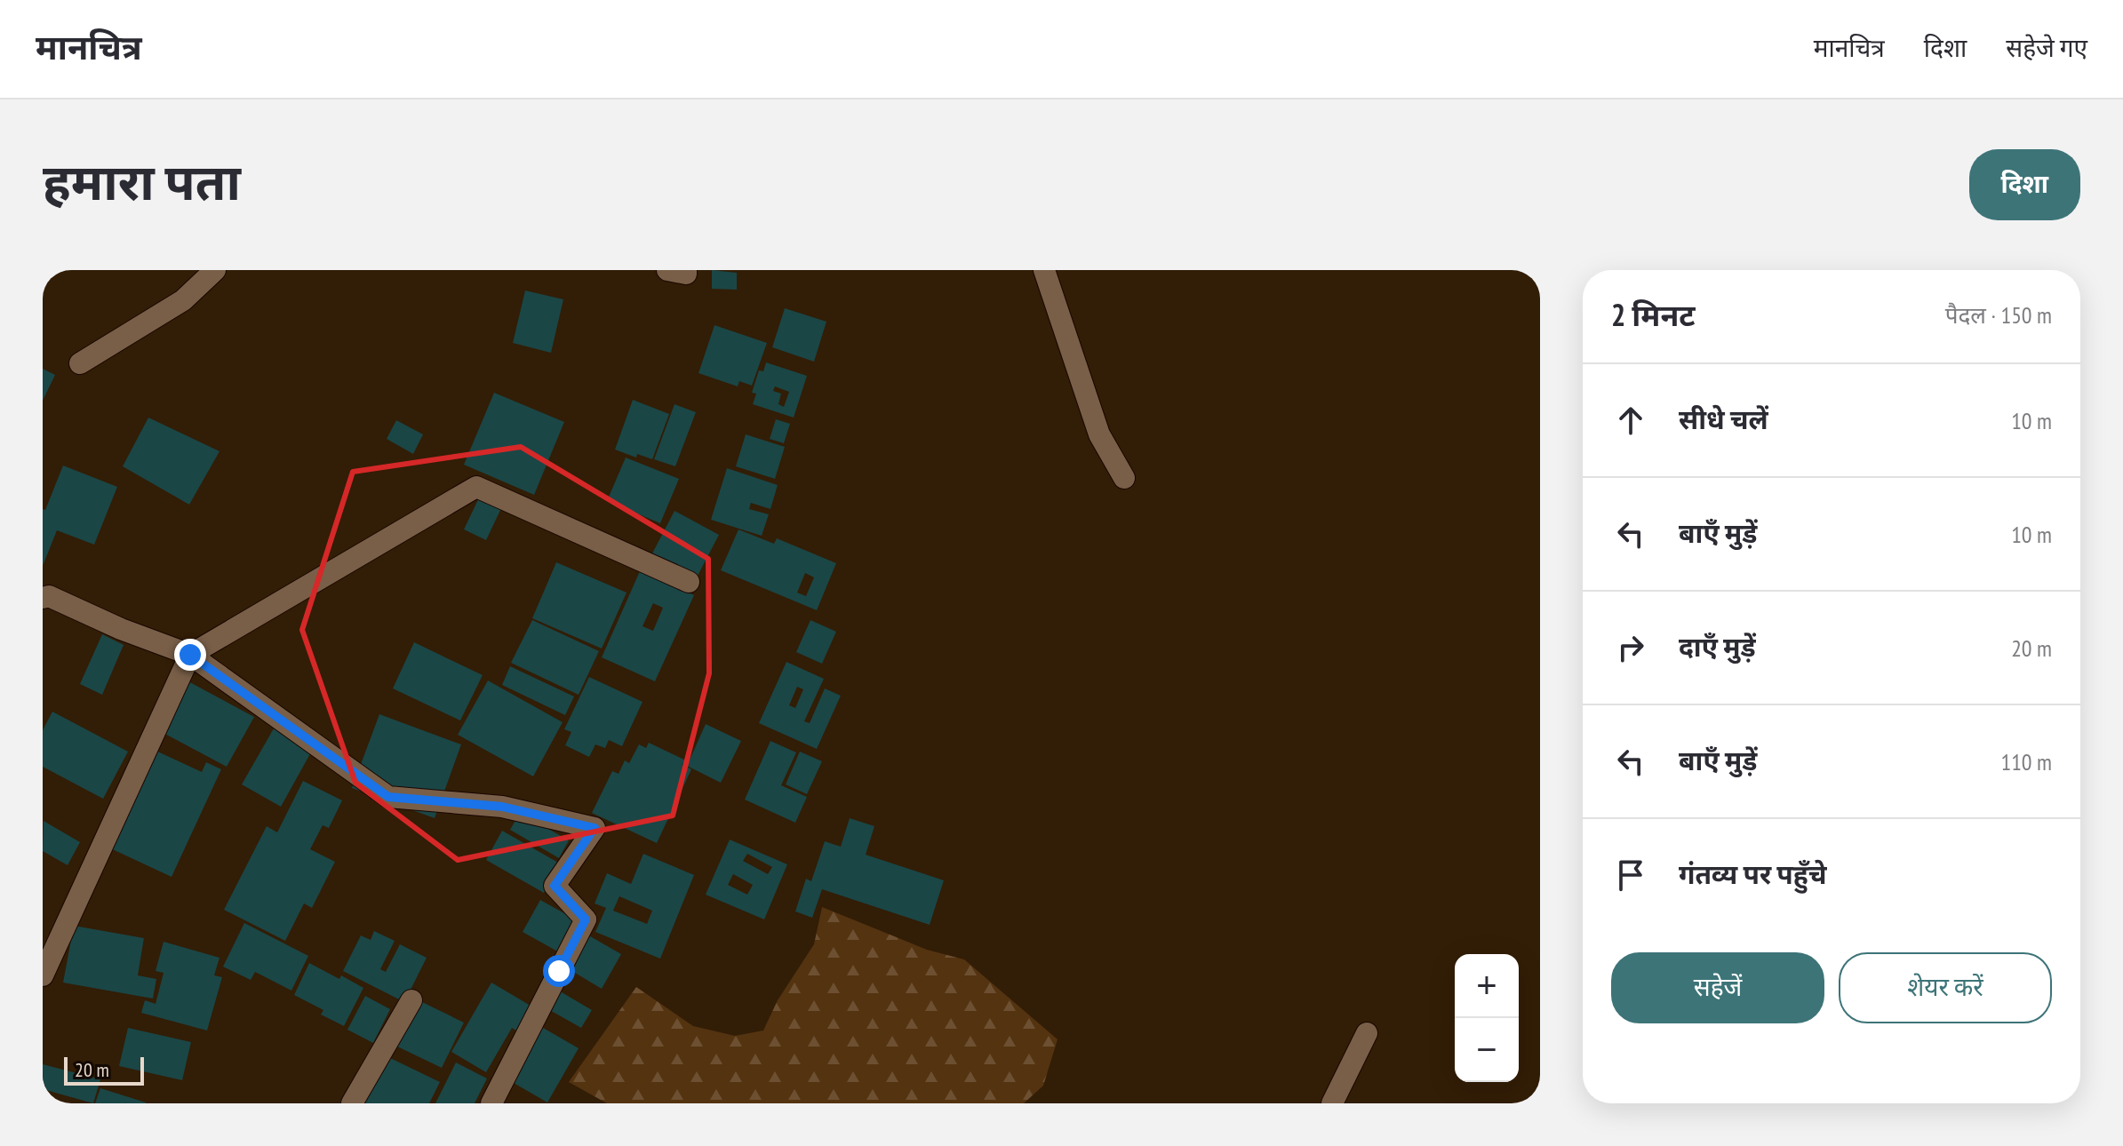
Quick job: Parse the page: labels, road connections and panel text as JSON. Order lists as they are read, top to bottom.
{
  "scale_bar": "20 m",
  "page": {
    "header": "मानचित्र",
    "nav": ["मानचित्र", "दिशा", "सहेजे गए"],
    "title": "हमारा पता",
    "buttons": [
      "दिशा",
      ["सहेजें", "शेयर करें"]
    ],
    "heading": ["2 मिनट", "पैदल · 150 m"],
    "list": [
      ["सीधे चलें", "10 m"],
      ["बाएँ मुड़ें", "10 m"],
      ["दाएँ मुड़ें", "20 m"],
      ["बाएँ मुड़ें", "110 m"],
      "गंतव्य पर पहुँचे"
    ],
    "map_buttons": ["+", "−"],
    "scale": "20 m"
  }
}
